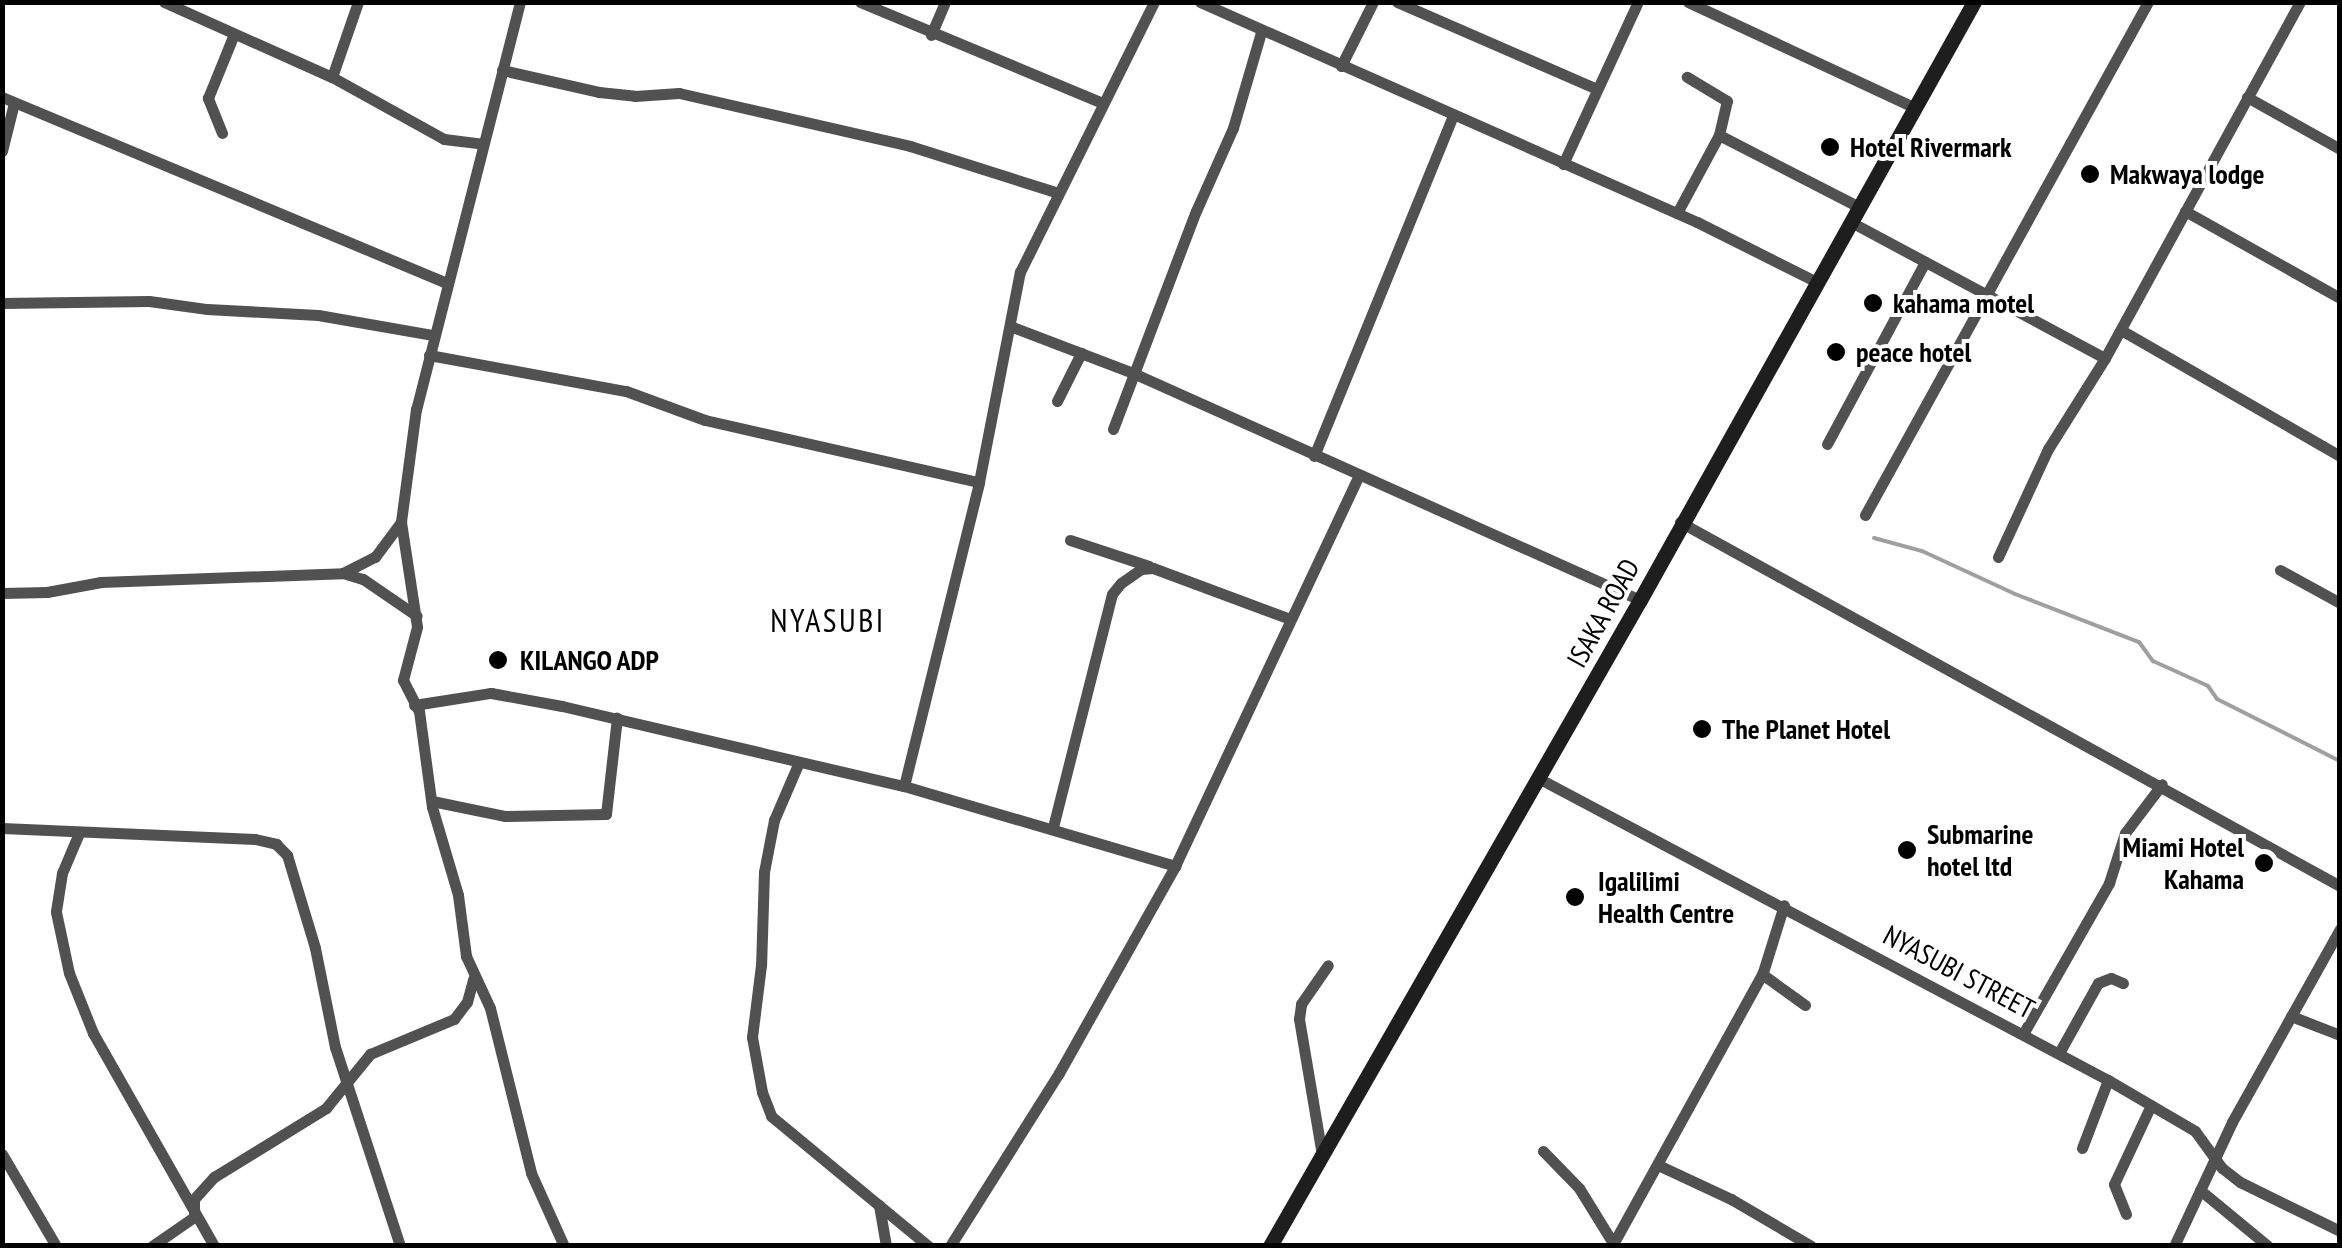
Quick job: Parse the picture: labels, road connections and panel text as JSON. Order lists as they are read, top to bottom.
{
  "streets": {
    "street": ["ISAKA ROAD", "NYASUBI STREET"]
  },
  "crossings": [
    ["ISAKA ROAD", "NYASUBI STREET"]
  ],
  "districts": ["NYASUBI"],
  "places": [
    "Hotel Rivermark",
    "Makwaya lodge",
    "kahama motel",
    "peace hotel",
    "KILANGO ADP",
    "The Planet Hotel",
    "Submarine hotel ltd",
    "Miami Hotel Kahama",
    "Igalilimi Health Centre"
  ]
}
